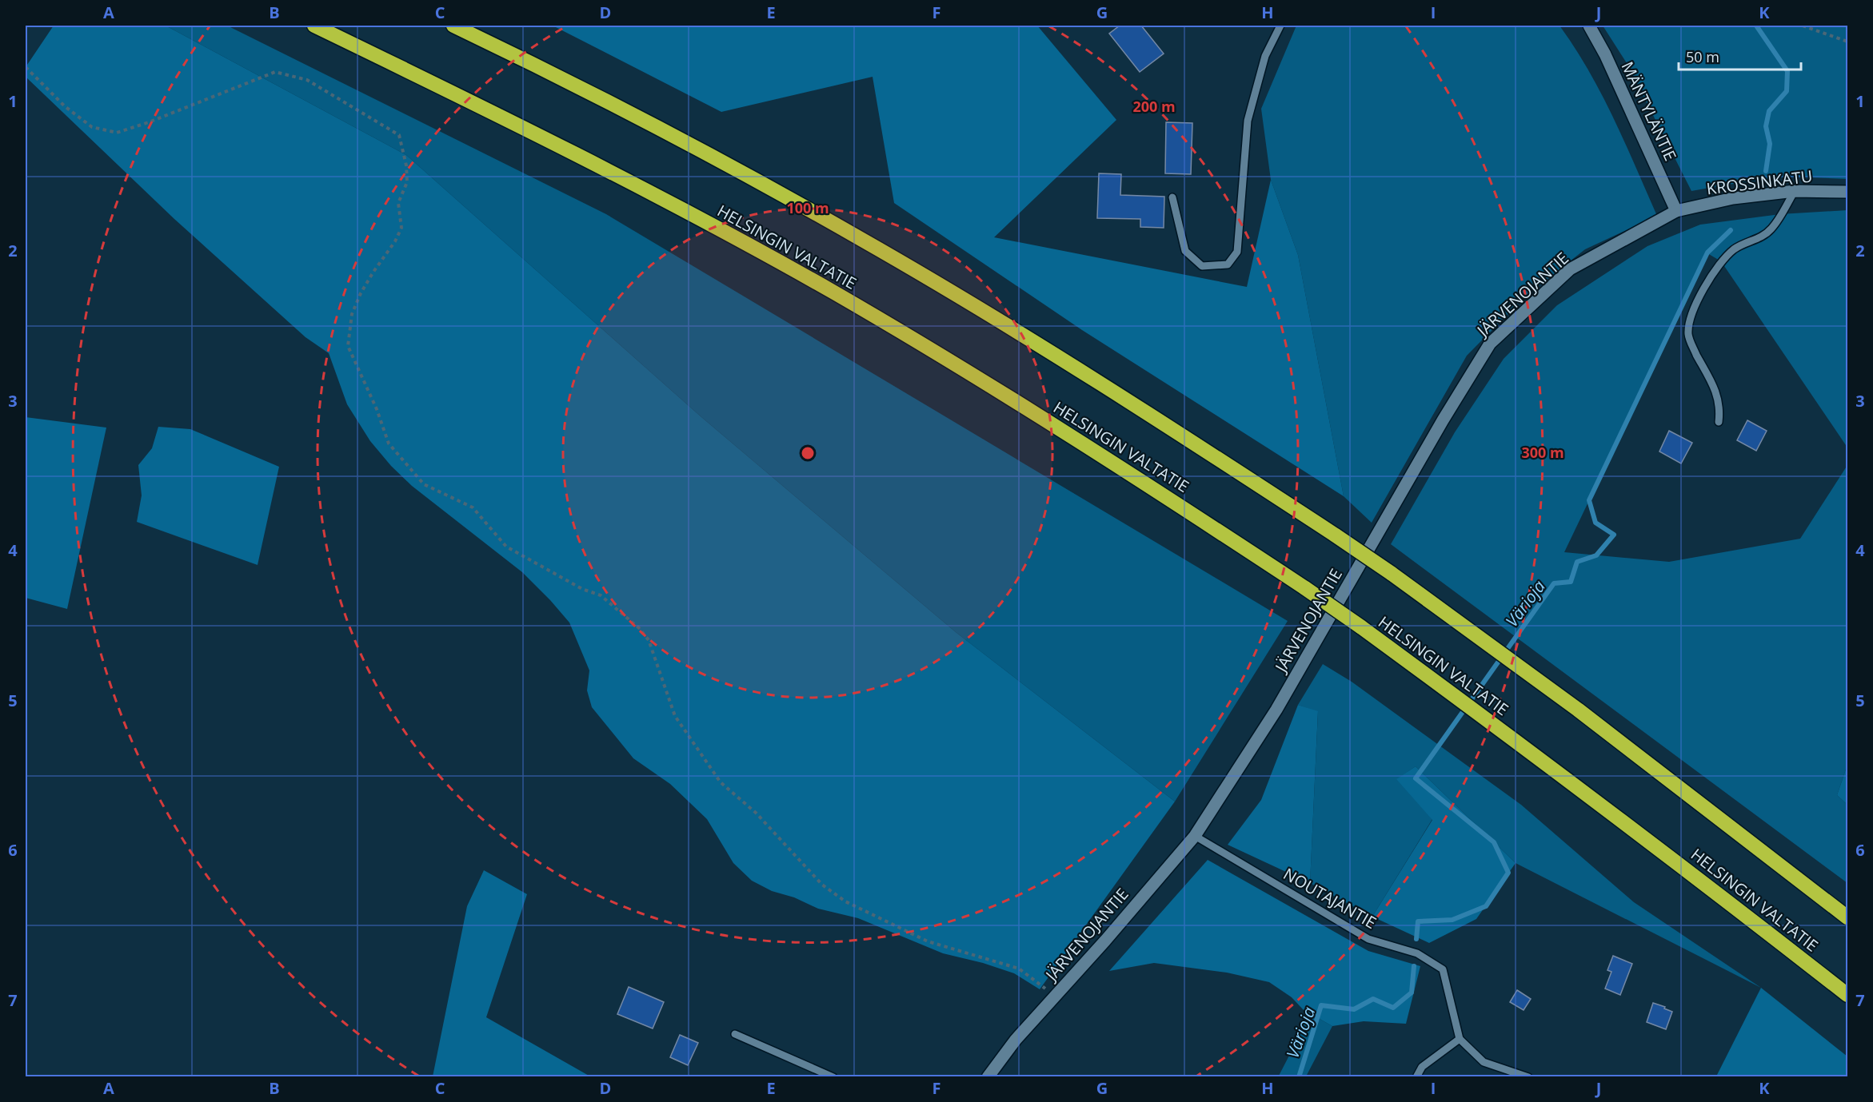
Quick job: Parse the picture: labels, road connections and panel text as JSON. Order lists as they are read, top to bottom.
{
  "streets": {
    "highway": ["HELSINGIN VALTATIE"],
    "street": ["MÄNTYLÄNTIE", "KROSSINKATU", "JÄRVENOJANTIE"],
    "lane": ["NOUTAJANTIE"]
  },
  "crossings": [
    ["MÄNTYLÄNTIE", "KROSSINKATU"],
    ["MÄNTYLÄNTIE", "JÄRVENOJANTIE"],
    ["KROSSINKATU", "JÄRVENOJANTIE"],
    ["JÄRVENOJANTIE", "NOUTAJANTIE"]
  ],
  "water": ["Värioja"],
  "scale_bar": "50 m",
  "grid": {
    "columns": [
      "A",
      "B",
      "C",
      "D",
      "E",
      "F",
      "G",
      "H",
      "I",
      "J",
      "K"
    ],
    "rows": [
      "1",
      "2",
      "3",
      "4",
      "5",
      "6",
      "7"
    ]
  },
  "rings": ["200 m", "100 m", "300 m"]
}
